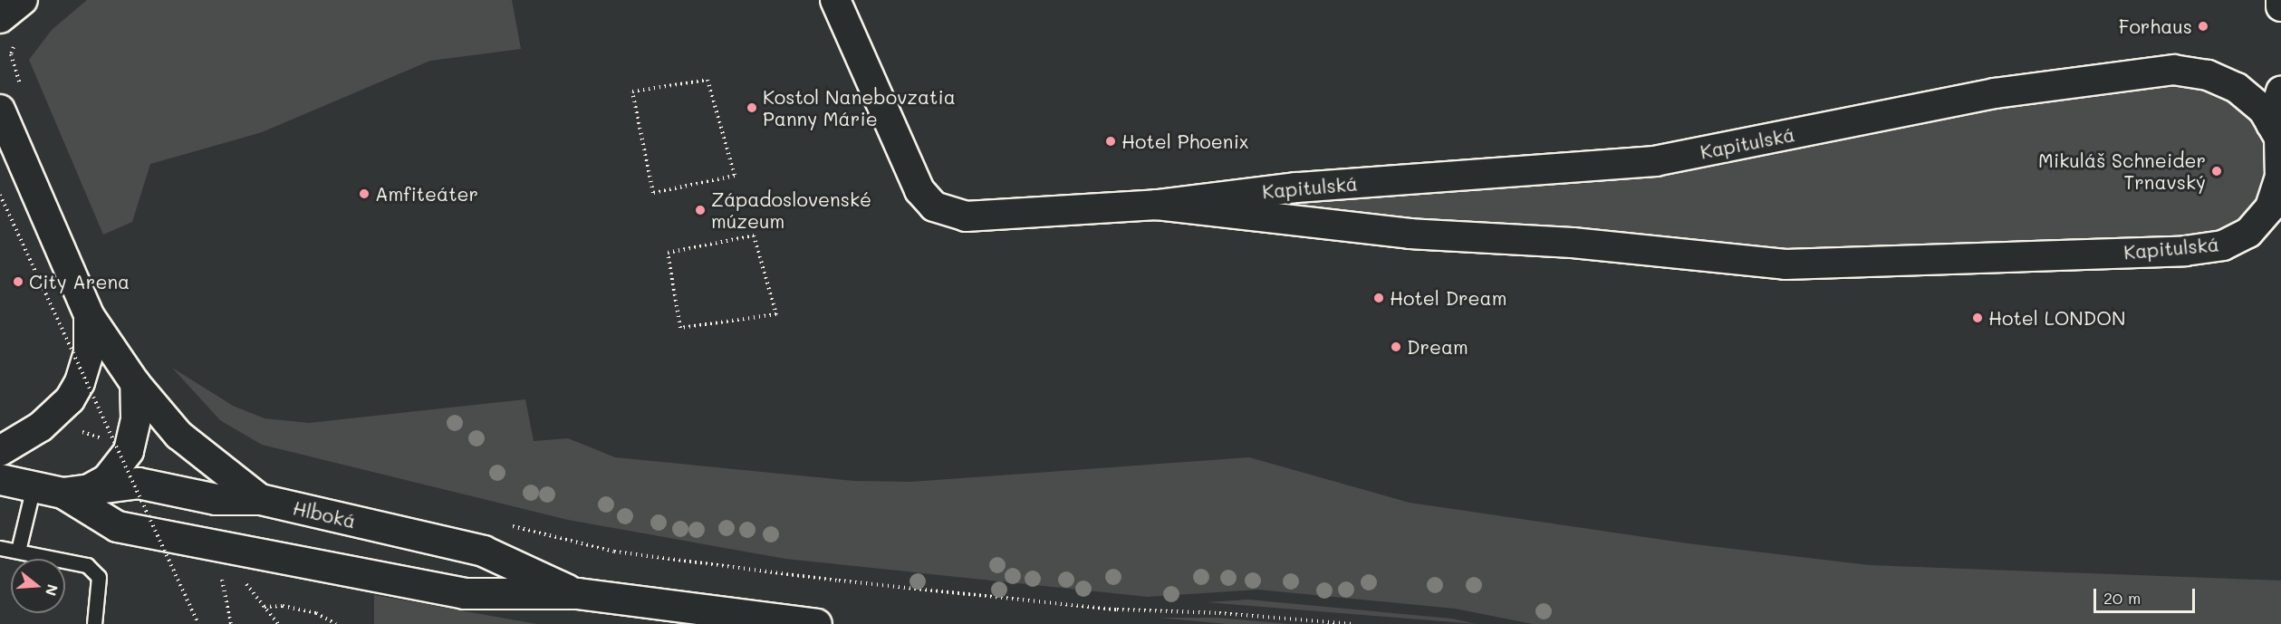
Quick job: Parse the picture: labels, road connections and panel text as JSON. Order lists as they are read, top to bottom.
{
  "streets": {
    "street": ["Kapitulská", "Hlboká"]
  },
  "places": [
    "Forhaus",
    "Kostol Nanebovzatia Panny Márie",
    "Hotel Phoenix",
    "Mikuláš Schneider Trnavský",
    "Amfiteáter",
    "Západoslovenské múzeum",
    "City Arena",
    "Hotel Dream",
    "Hotel LONDON",
    "Dream"
  ],
  "scale_bar": "20 m",
  "north": "right"
}
